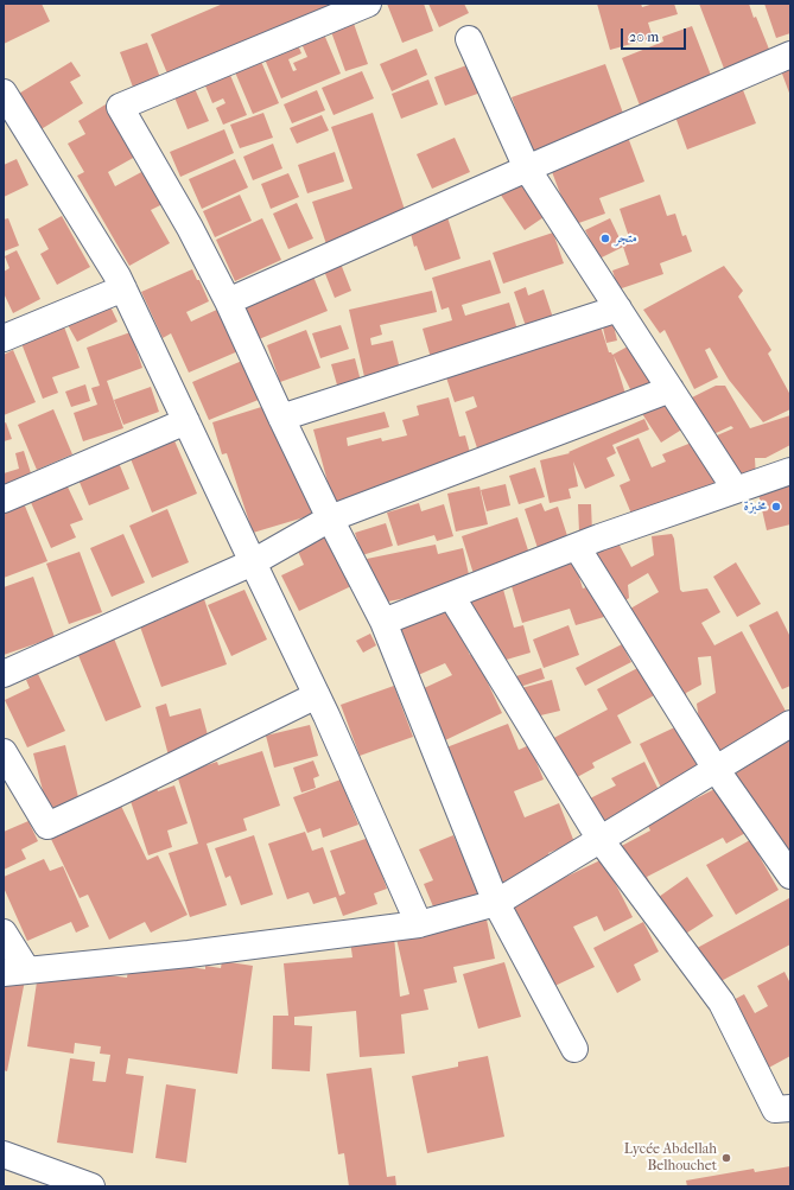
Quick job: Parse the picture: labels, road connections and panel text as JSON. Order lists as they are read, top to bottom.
{
  "places": ["متجر", "مخبزة", "Lycée Abdellah Belhouchet"],
  "scale_bar": "20 m"
}
